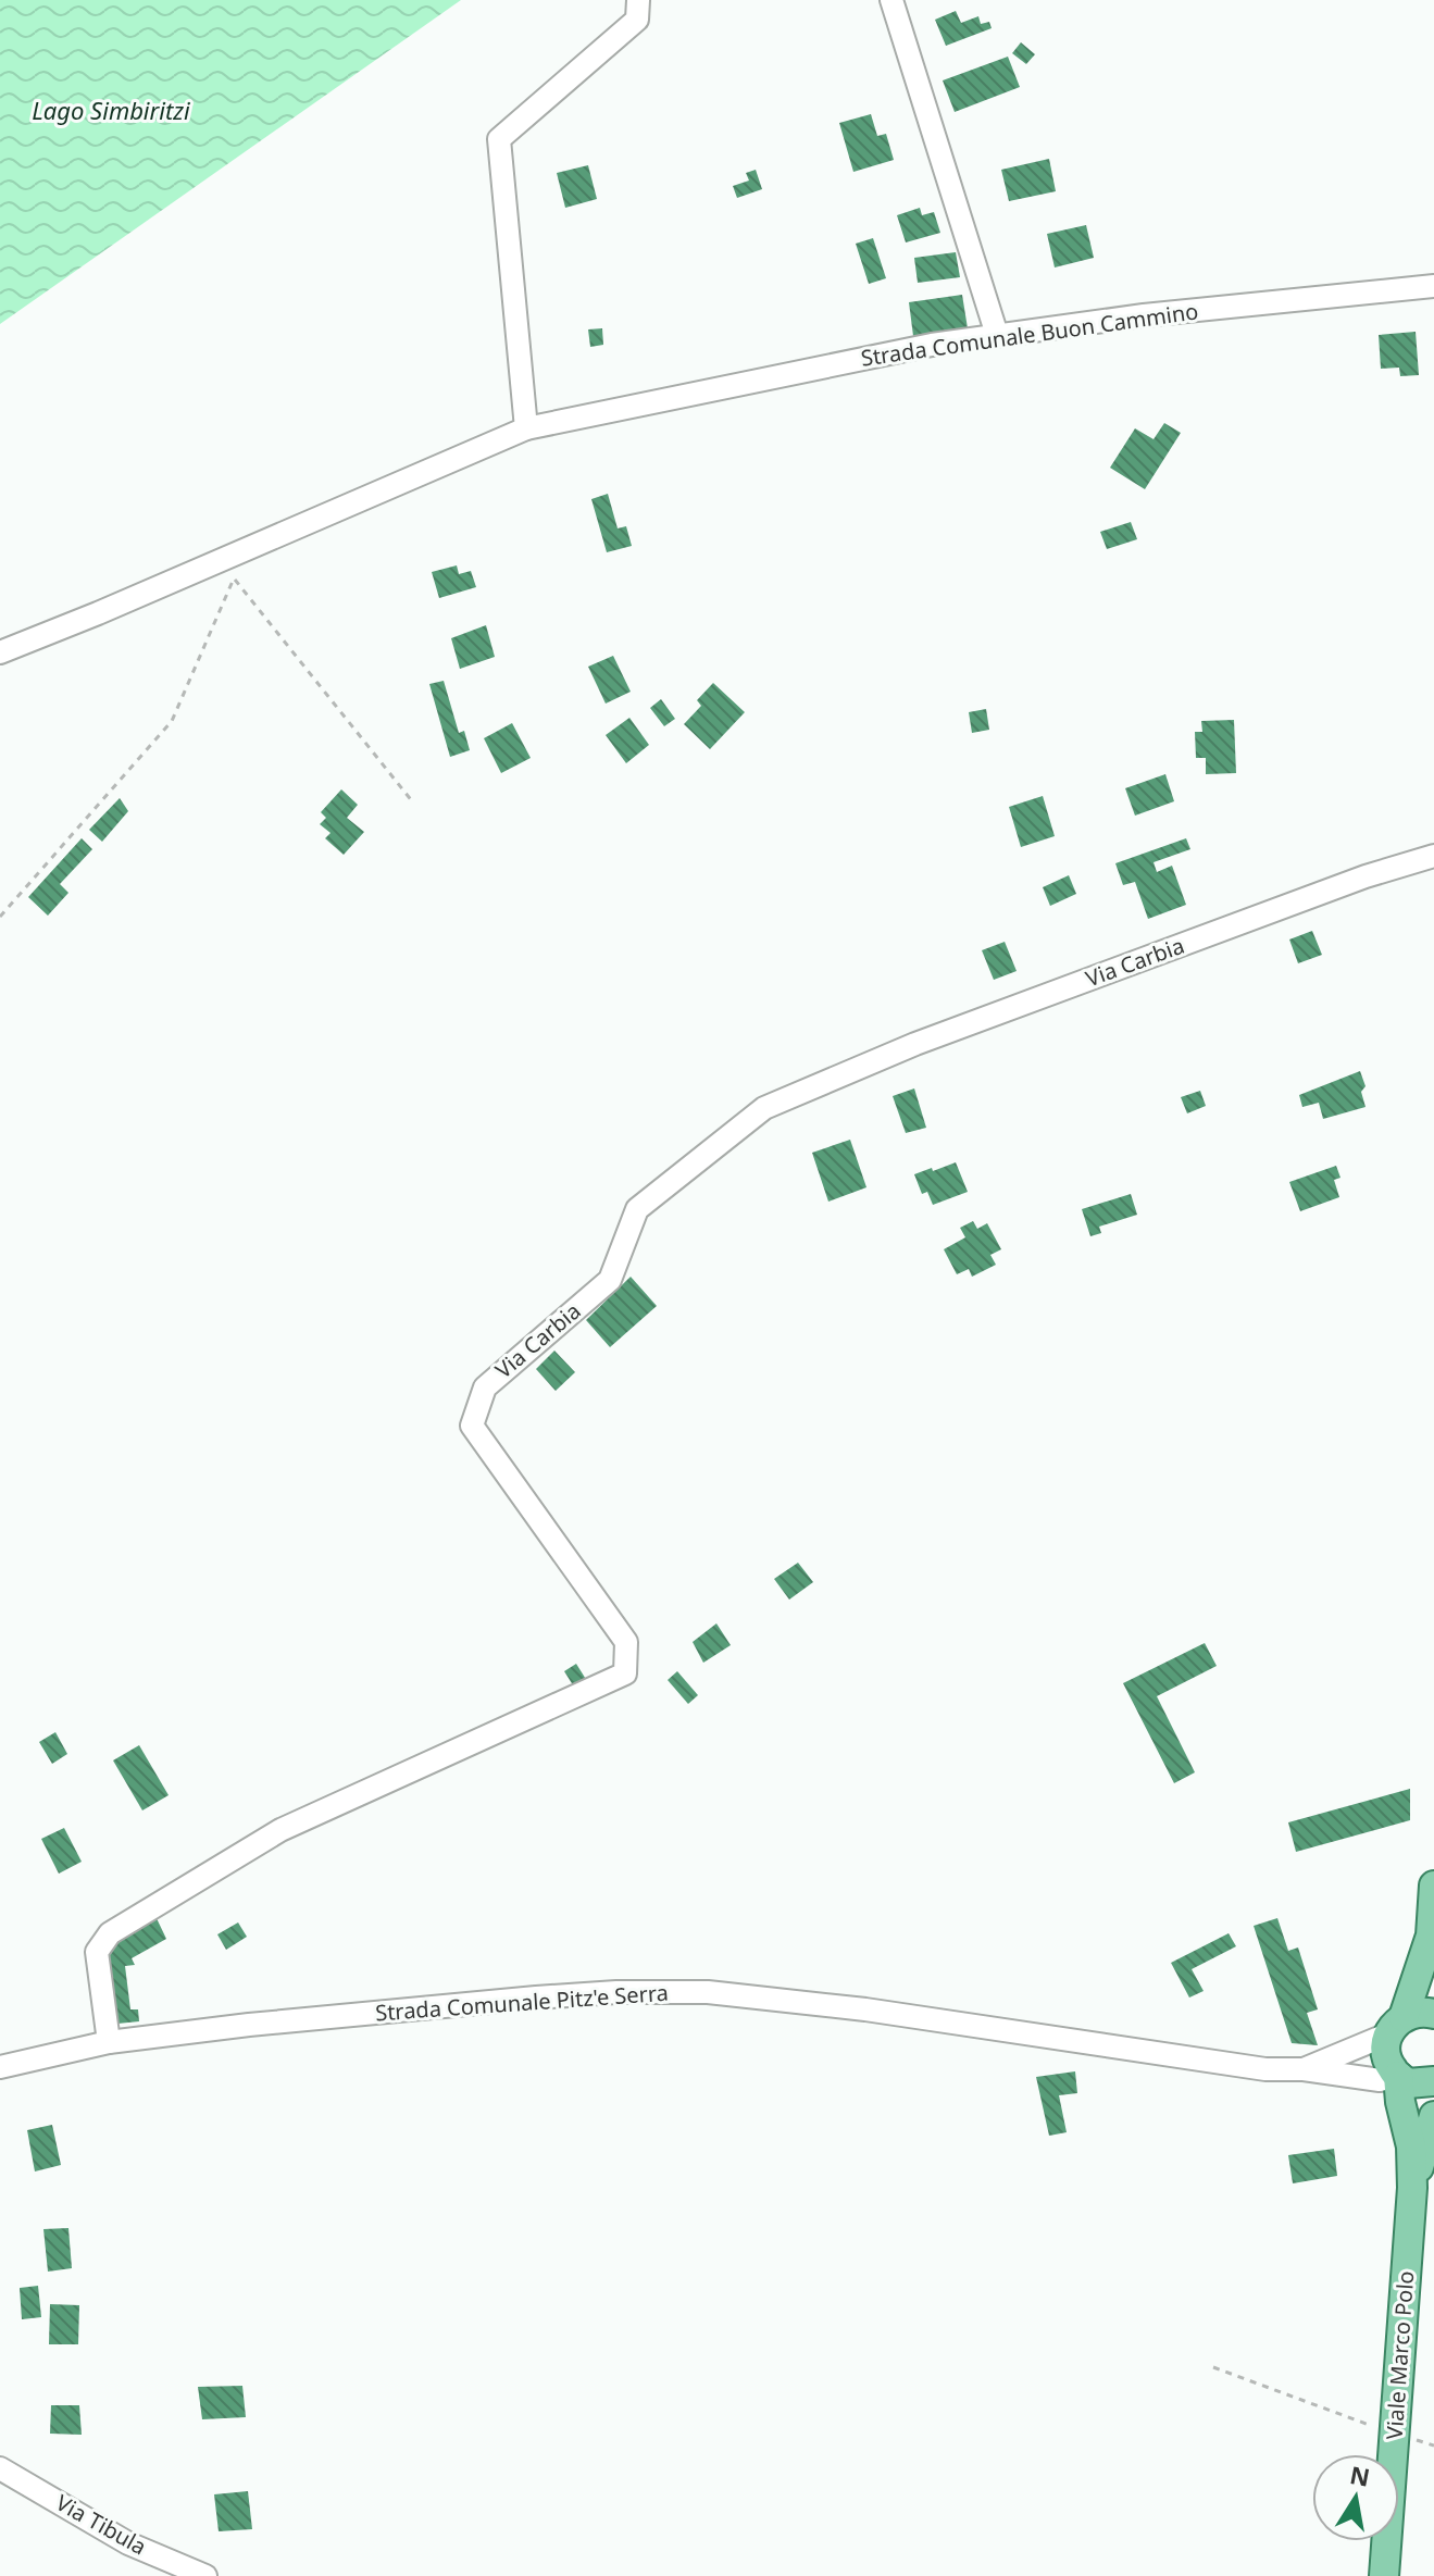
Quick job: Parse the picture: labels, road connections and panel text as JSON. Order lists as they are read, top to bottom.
{
  "streets": {
    "main road": ["Viale Marco Polo"],
    "street": [
      "Strada Comunale Buon Cammino",
      "Via Carbia",
      "Strada Comunale Pitz'e Serra",
      "Via Tibula"
    ]
  },
  "crossings": [
    ["Via Carbia", "Strada Comunale Pitz'e Serra"],
    ["Strada Comunale Pitz'e Serra", "Viale Marco Polo"]
  ],
  "water": ["Lago Simbiritzi"],
  "north": "top"
}
